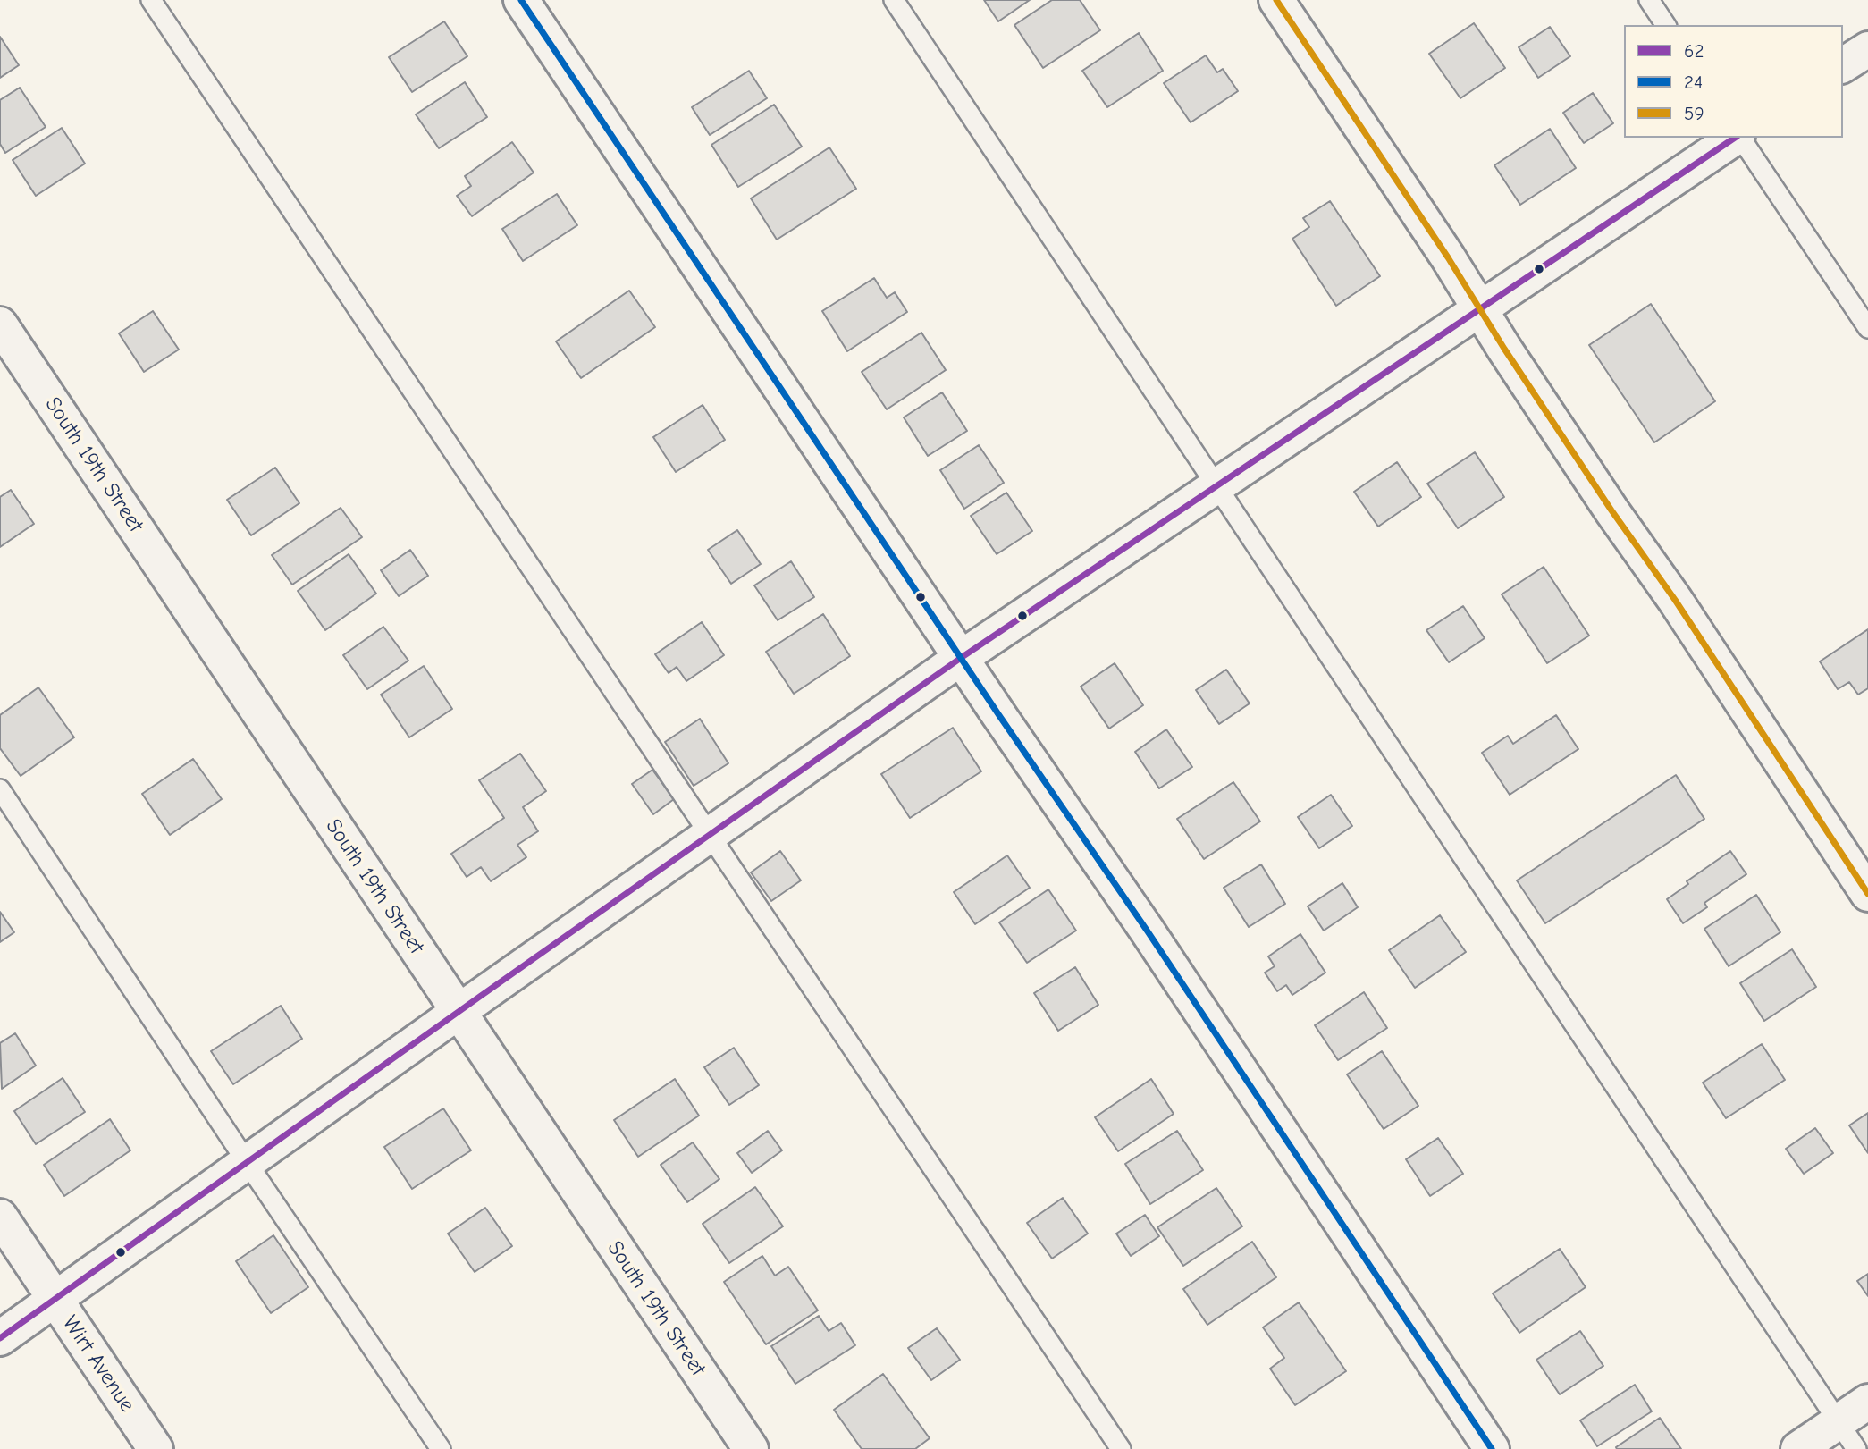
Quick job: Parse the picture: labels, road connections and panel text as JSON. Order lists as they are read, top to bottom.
{
  "streets": {
    "street": ["South 19th Street", "Wirt Avenue"]
  },
  "lines": ["transit line 24", "transit line 59", "transit line 62"],
  "legend": ["62", "24", "59"]
}
